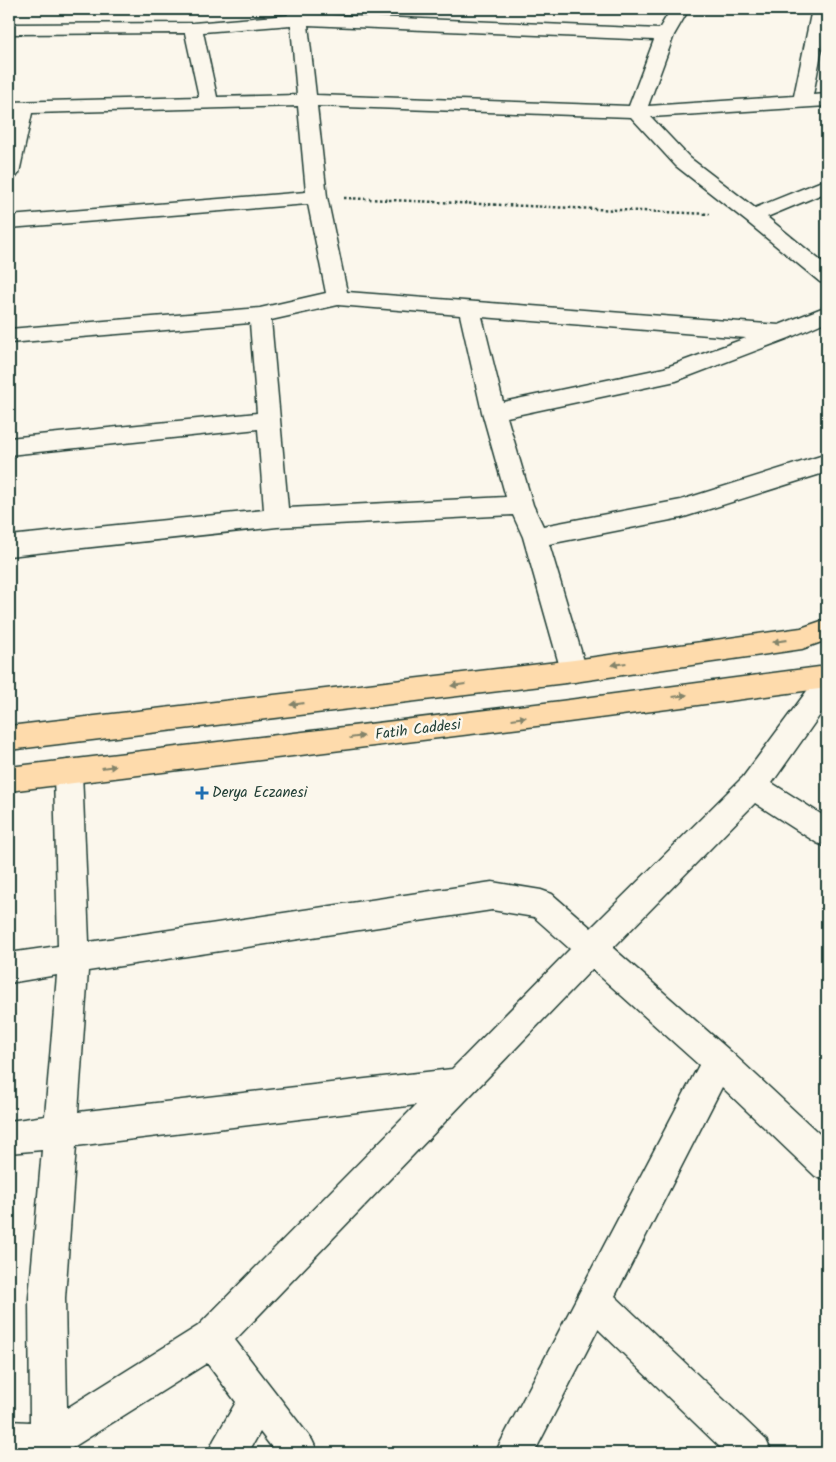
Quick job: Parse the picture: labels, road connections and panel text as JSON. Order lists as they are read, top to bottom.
{
  "streets": {
    "main road": ["Fatih Caddesi"]
  },
  "places": {
    "health": ["Derya Eczanesi"]
  }
}
